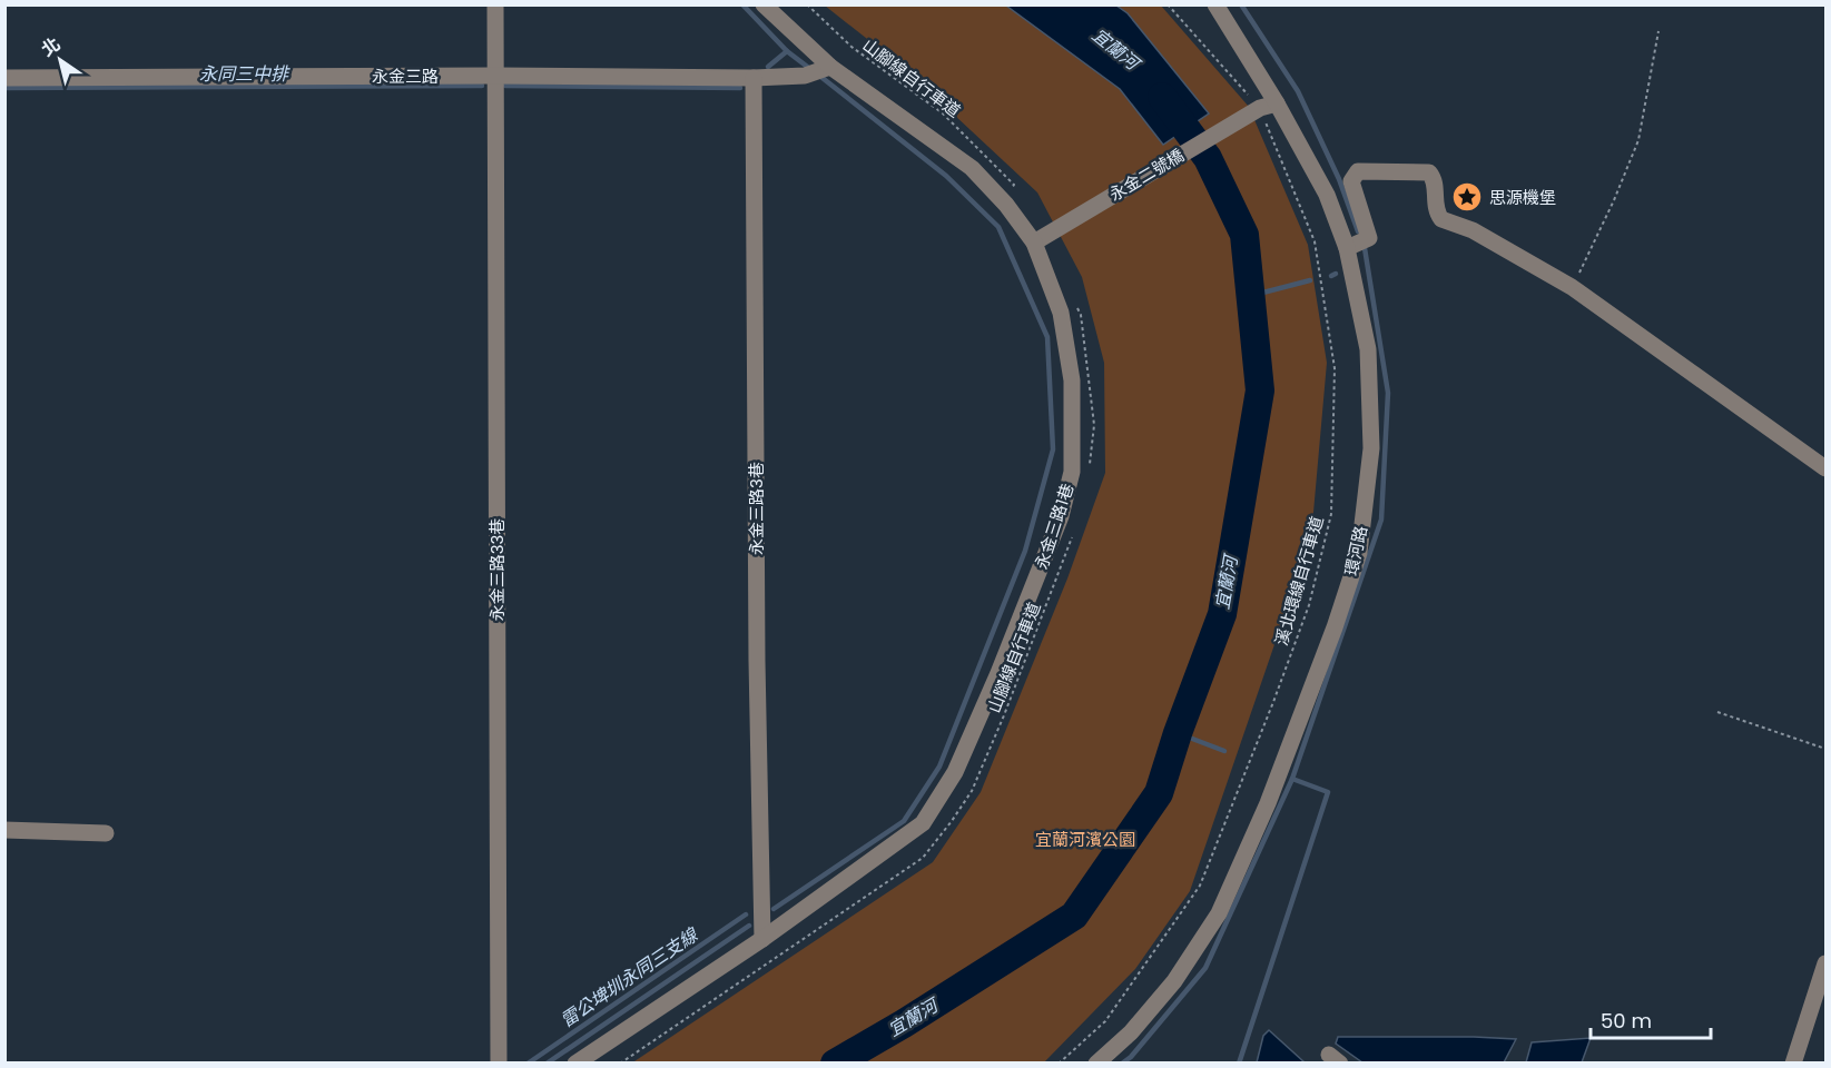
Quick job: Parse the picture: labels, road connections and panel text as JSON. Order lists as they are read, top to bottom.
{
  "streets": {
    "street": [
      "永金三路",
      "永金二號橋",
      "永金三路3巷",
      "永金三路1巷",
      "環河路",
      "永金三路33巷"
    ],
    "path": ["山腳線自行車道", "溪北環線自行車道"]
  },
  "crossings": [
    ["永金三路", "永金三路3巷"],
    ["永金三路", "永金三路1巷"],
    ["永金三路", "永金三路33巷"],
    ["永金二號橋", "永金三路1巷"],
    ["永金二號橋", "環河路"],
    ["永金二號橋", "溪北環線自行車道"],
    ["永金三路3巷", "永金三路1巷"],
    ["環河路", "溪北環線自行車道"]
  ],
  "water": ["宜蘭河", "永同三中排", "雷公埤圳永同三支線"],
  "parks": ["宜蘭河濱公園"],
  "places": {
    "place": ["思源機堡"]
  },
  "scale_bar": "50 m",
  "north": "top left"
}
